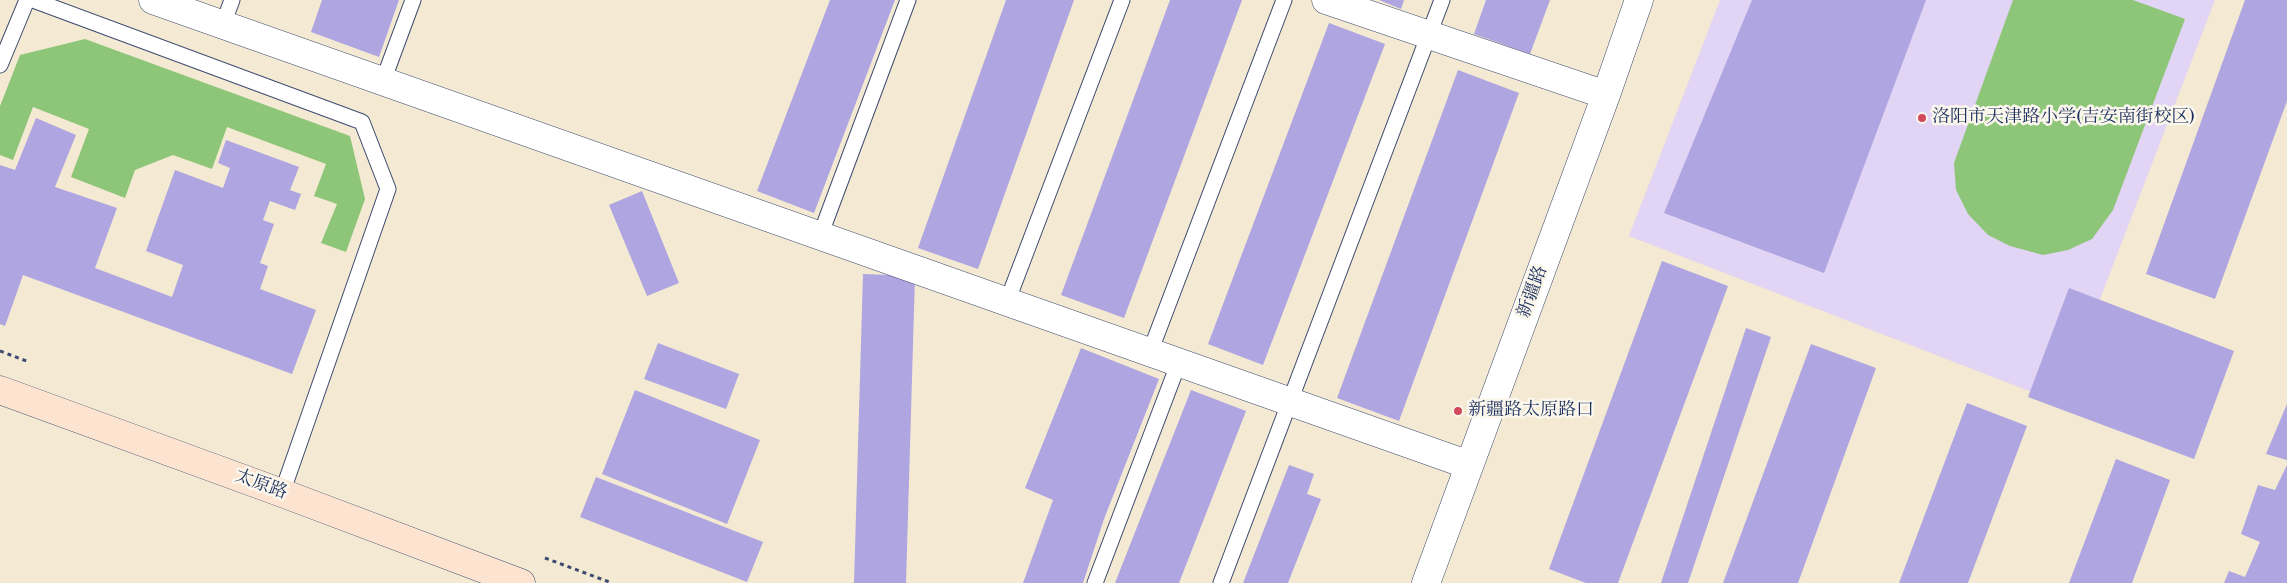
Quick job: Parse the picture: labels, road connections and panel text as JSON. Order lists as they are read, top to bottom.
{
  "streets": {
    "main road": ["太原路"],
    "street": ["新疆路"]
  },
  "places": ["洛阳市天津路小学(吉安南街校区)", "新疆路太原路口"]
}
